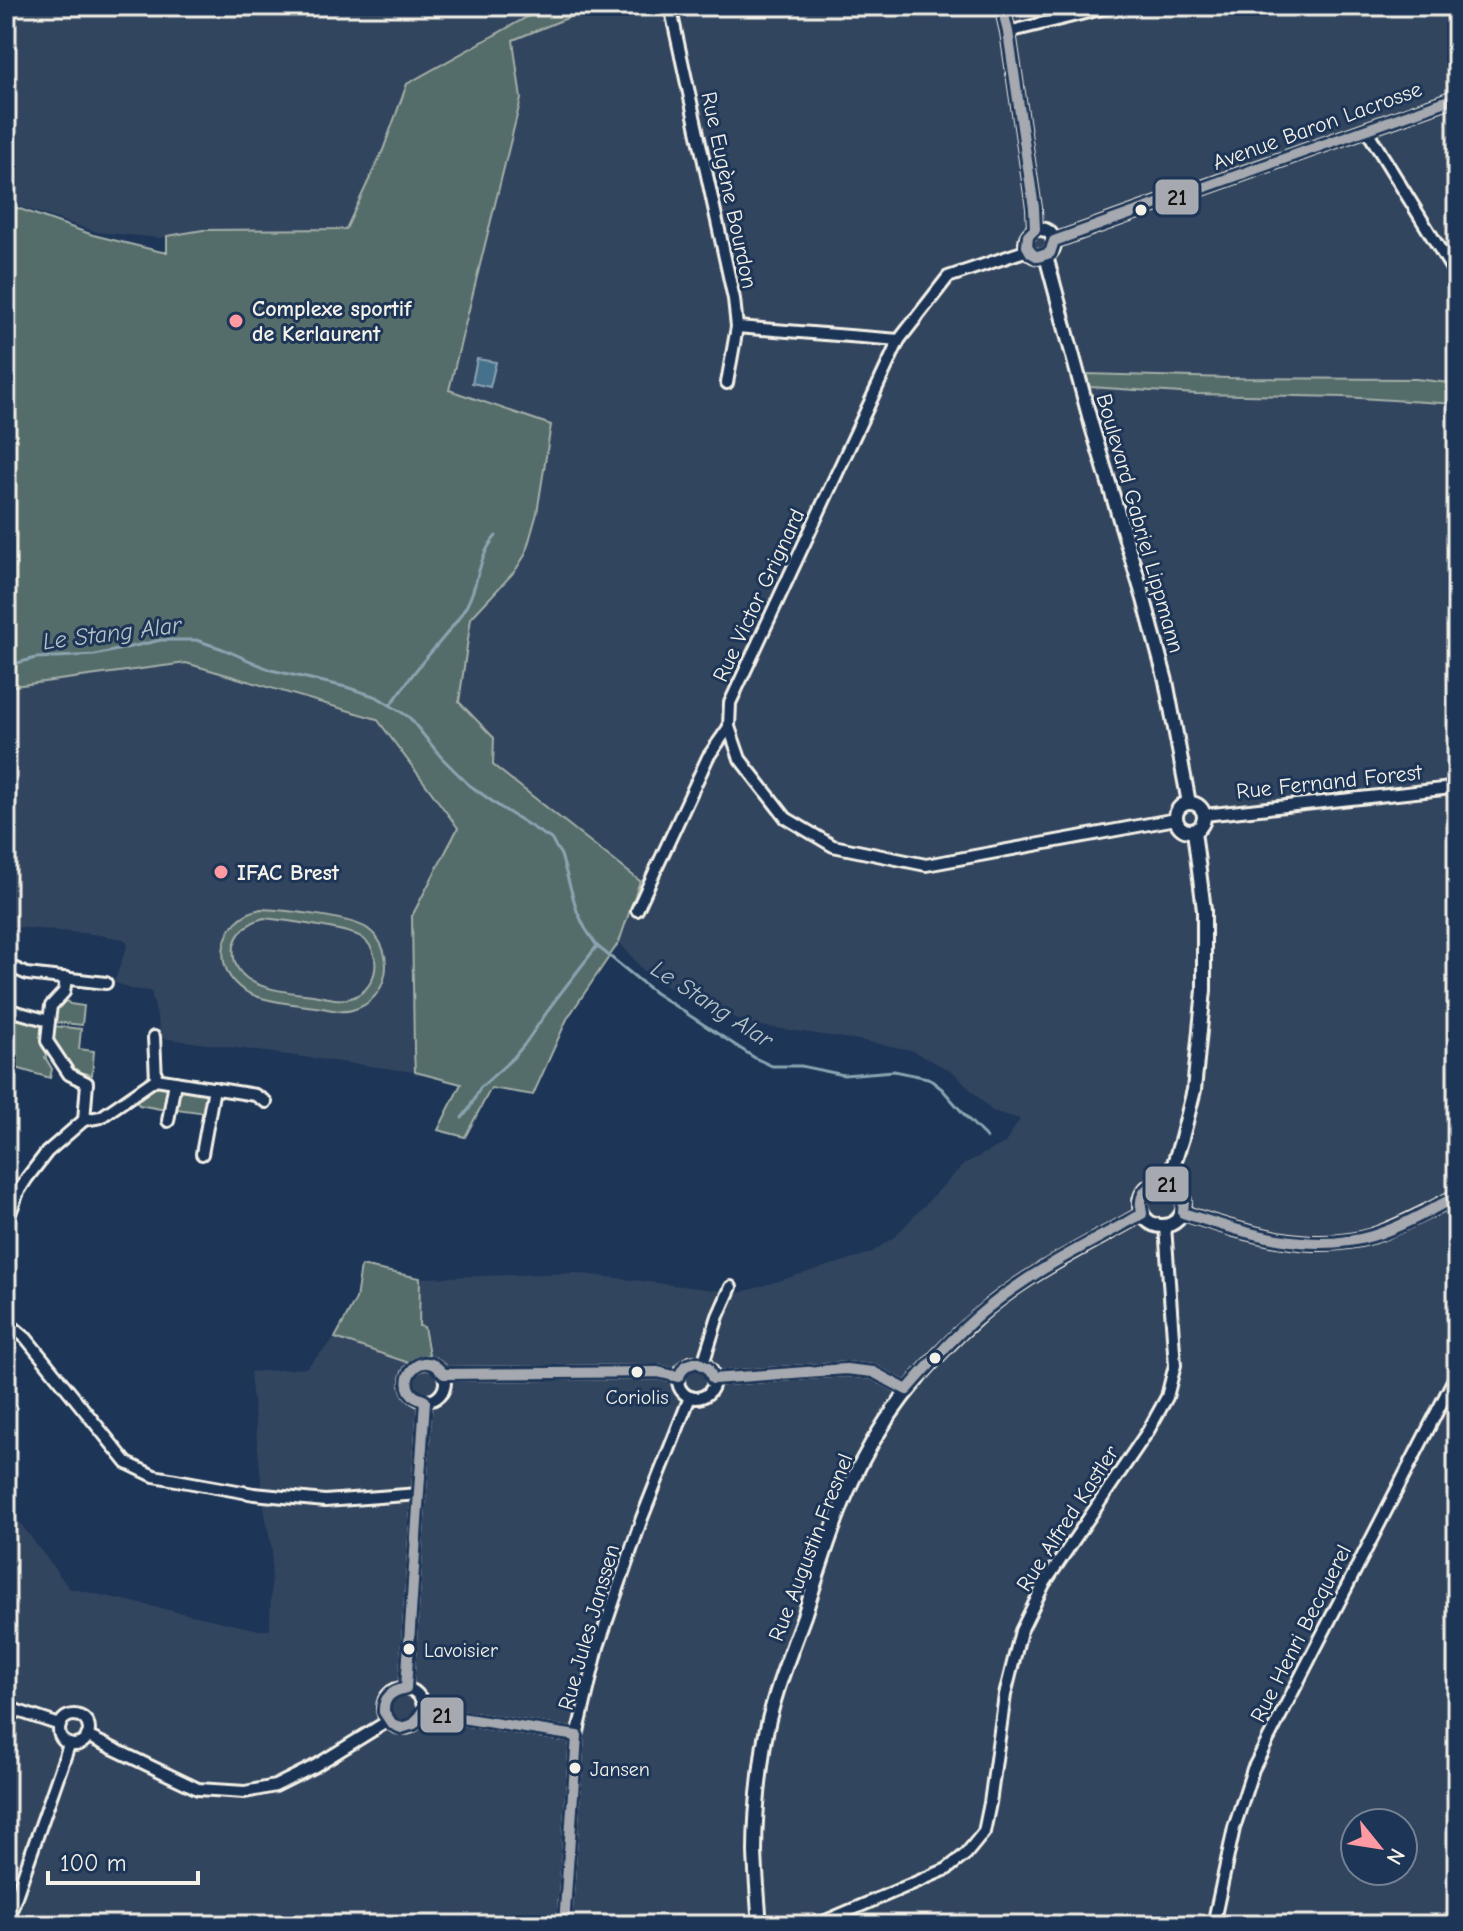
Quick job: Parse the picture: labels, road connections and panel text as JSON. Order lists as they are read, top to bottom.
{
  "streets": {
    "street": [
      "Avenue Baron Lacrosse",
      "Rue Eugène Bourdon",
      "Boulevard Gabriel Lippmann",
      "Rue Victor Grignard",
      "Rue Fernand Forest",
      "Rue Alfred Kastler",
      "Rue Augustin Fresnel",
      "Rue Jules Janssen",
      "Rue Henri Becquerel"
    ]
  },
  "crossings": [
    ["Avenue Baron Lacrosse", "Boulevard Gabriel Lippmann"],
    ["Avenue Baron Lacrosse", "Rue Victor Grignard"],
    ["Boulevard Gabriel Lippmann", "Rue Victor Grignard"],
    ["Boulevard Gabriel Lippmann", "Rue Fernand Forest"],
    ["Rue Alfred Kastler", "Rue Augustin Fresnel"]
  ],
  "water": ["Le Stang Alar"],
  "places": [
    "Complexe sportif de Kerlaurent",
    "IFAC Brest",
    "Coriolis",
    "Lavoisier",
    "Jansen"
  ],
  "lines": ["transit line 21"],
  "scale_bar": "100 m",
  "north": "bottom right"
}
